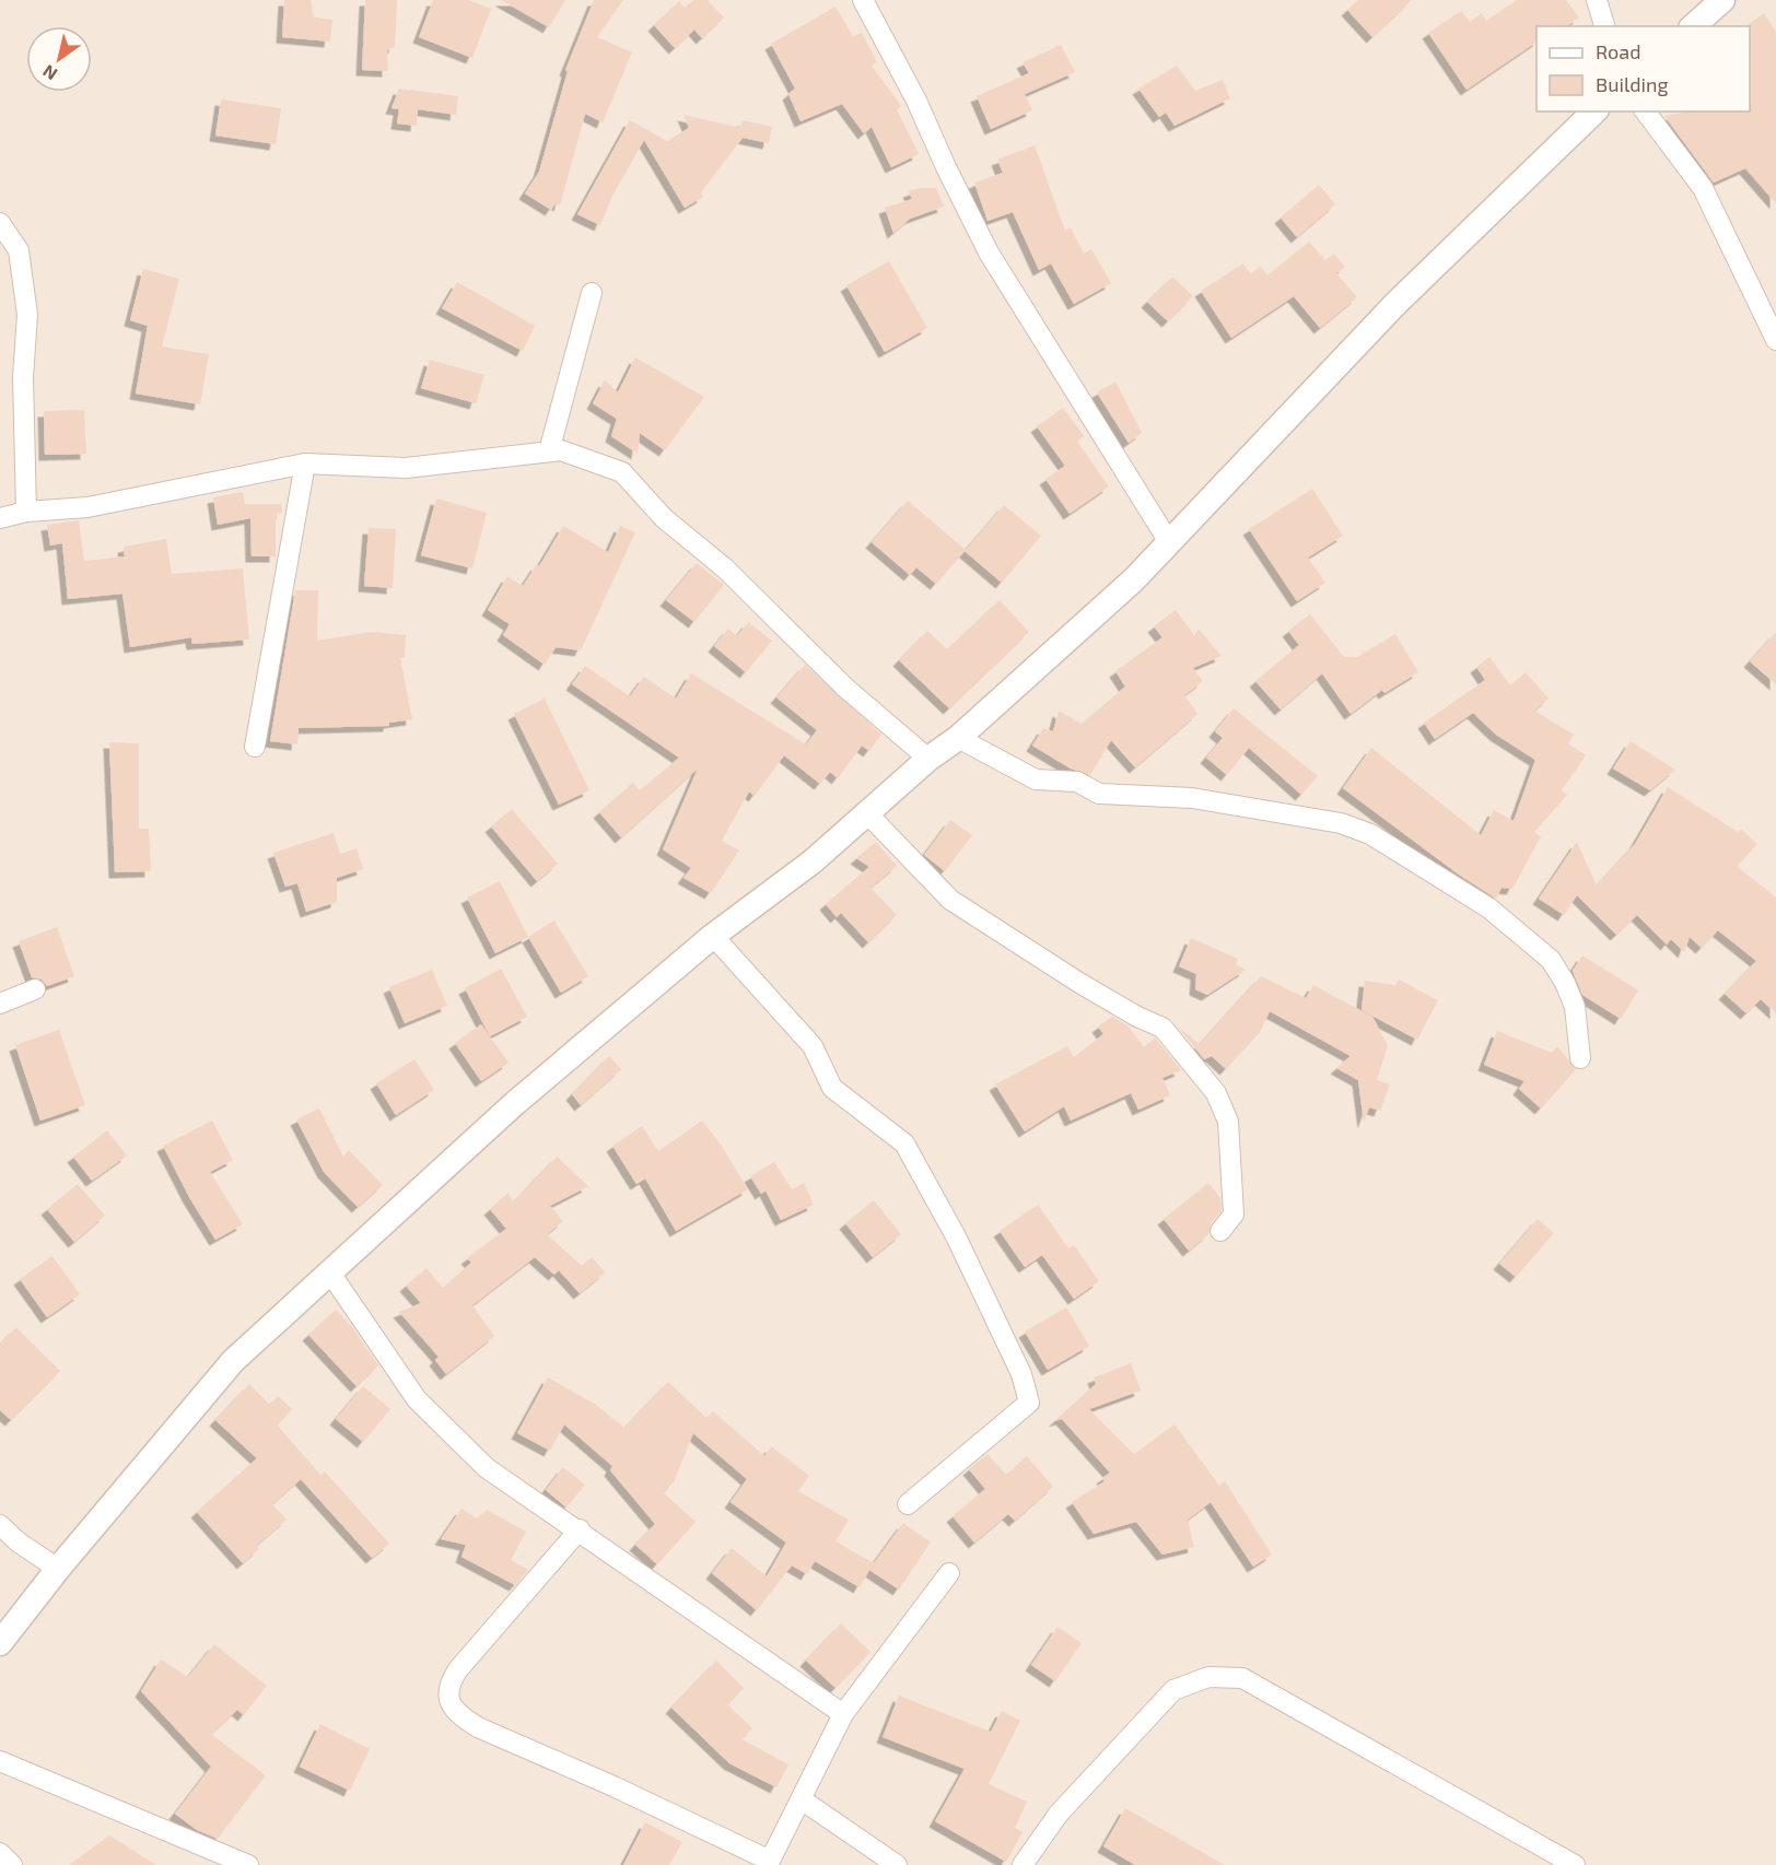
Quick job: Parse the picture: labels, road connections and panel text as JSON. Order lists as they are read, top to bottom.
{
  "legend": ["Road", "Building"],
  "north": "bottom left"
}
